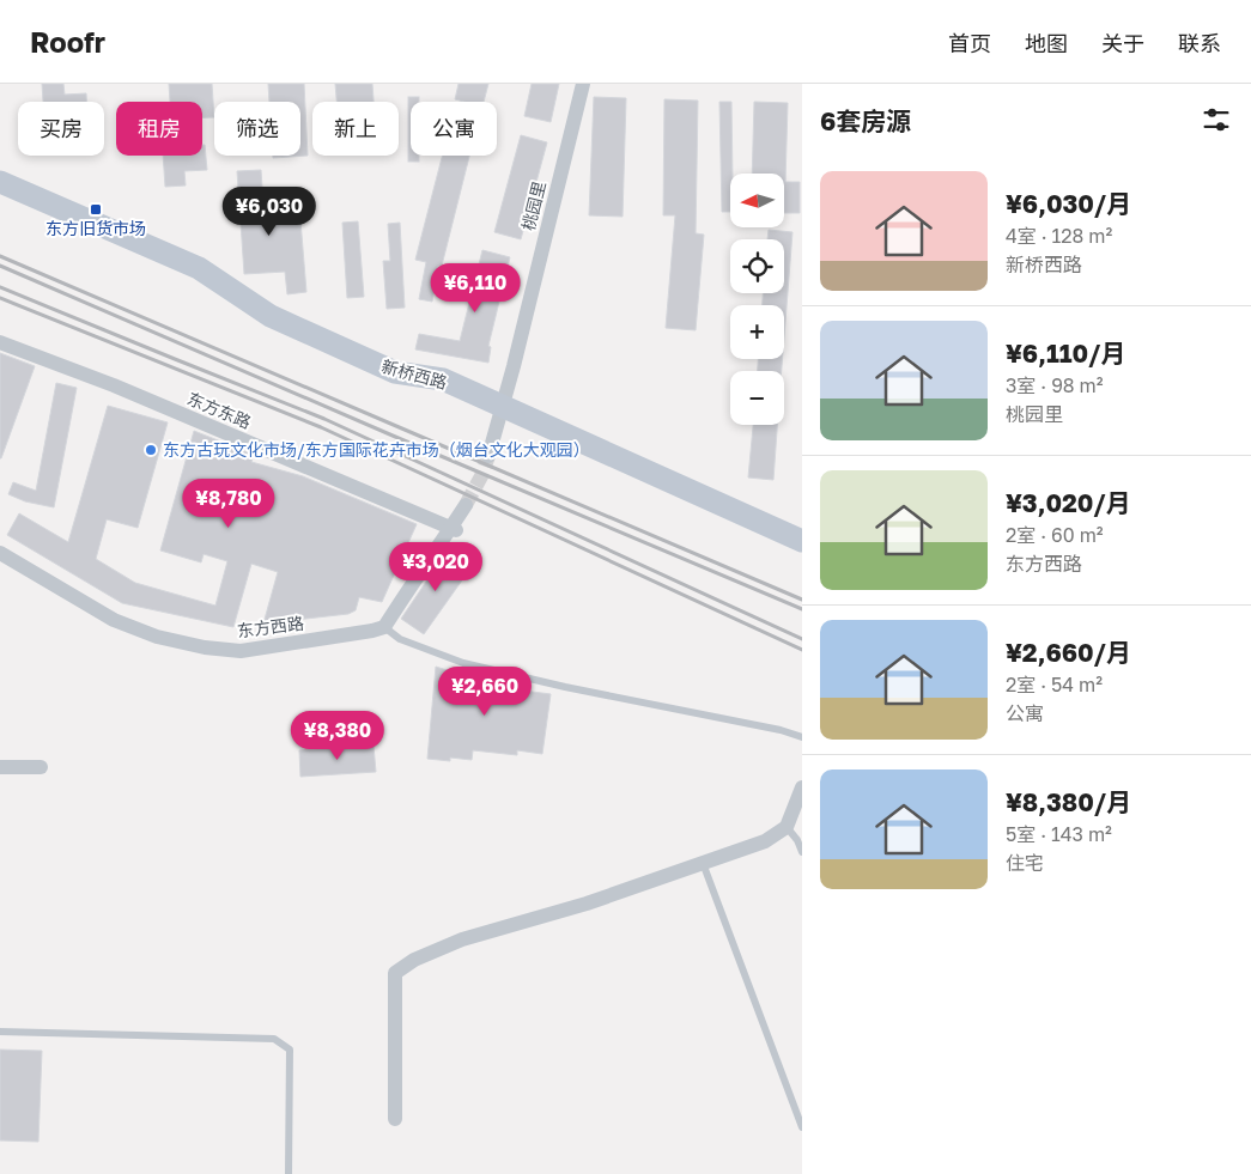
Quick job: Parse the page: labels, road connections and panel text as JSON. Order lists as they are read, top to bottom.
{
  "streets": {
    "street": [
      "桃园里",
      "新桥西路",
      "东方东路",
      "东方西路"
    ]
  },
  "crossings": [
    ["桃园里", "新桥西路"]
  ],
  "places": {
    "transit": ["东方旧货市场"],
    "other": ["东方古玩文化市场/东方国际花卉市场（烟台文化大观园）"]
  },
  "north": "left",
  "page": {
    "header": "Roofr",
    "nav": [
      "首页",
      "地图",
      "关于",
      "联系"
    ],
    "heading": "6套房源",
    "chip": [
      "买房",
      "租房",
      "筛选",
      "新上",
      "公寓"
    ],
    "list": [
      {
        "name": "¥6,030/月",
        "note": "4室 · 128 m² · 新桥西路"
      },
      {
        "name": "¥6,110/月",
        "note": "3室 · 98 m² · 桃园里"
      },
      {
        "name": "¥3,020/月",
        "note": "2室 · 60 m² · 东方西路"
      },
      {
        "name": "¥2,660/月",
        "note": "2室 · 54 m² · 公寓"
      },
      {
        "name": "¥8,380/月",
        "note": "5室 · 143 m² · 住宅"
      }
    ],
    "map_buttons": ["+", "−"],
    "price": [
      "¥6,030",
      "¥6,110",
      "¥8,780",
      "¥3,020",
      "¥2,660",
      "¥8,380"
    ]
  }
}
